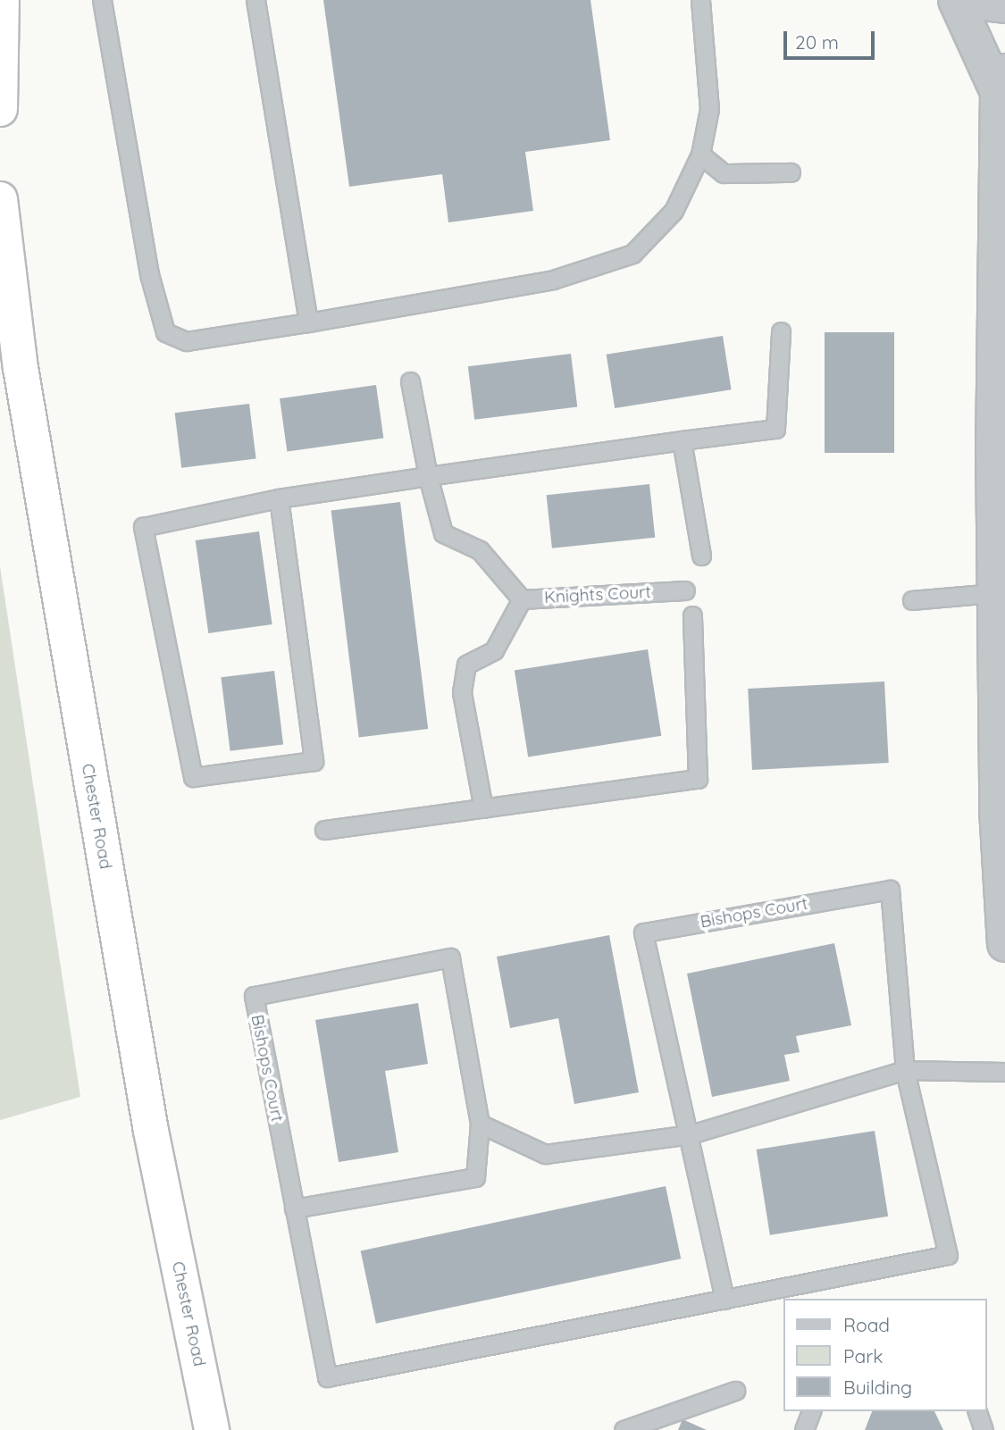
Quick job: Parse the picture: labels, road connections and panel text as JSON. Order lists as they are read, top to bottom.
{
  "streets": {
    "highway": ["Chester Road"],
    "lane": ["Knights Court", "Bishops Court"]
  },
  "legend": ["Road", "Park", "Building"],
  "scale_bar": "20 m"
}
